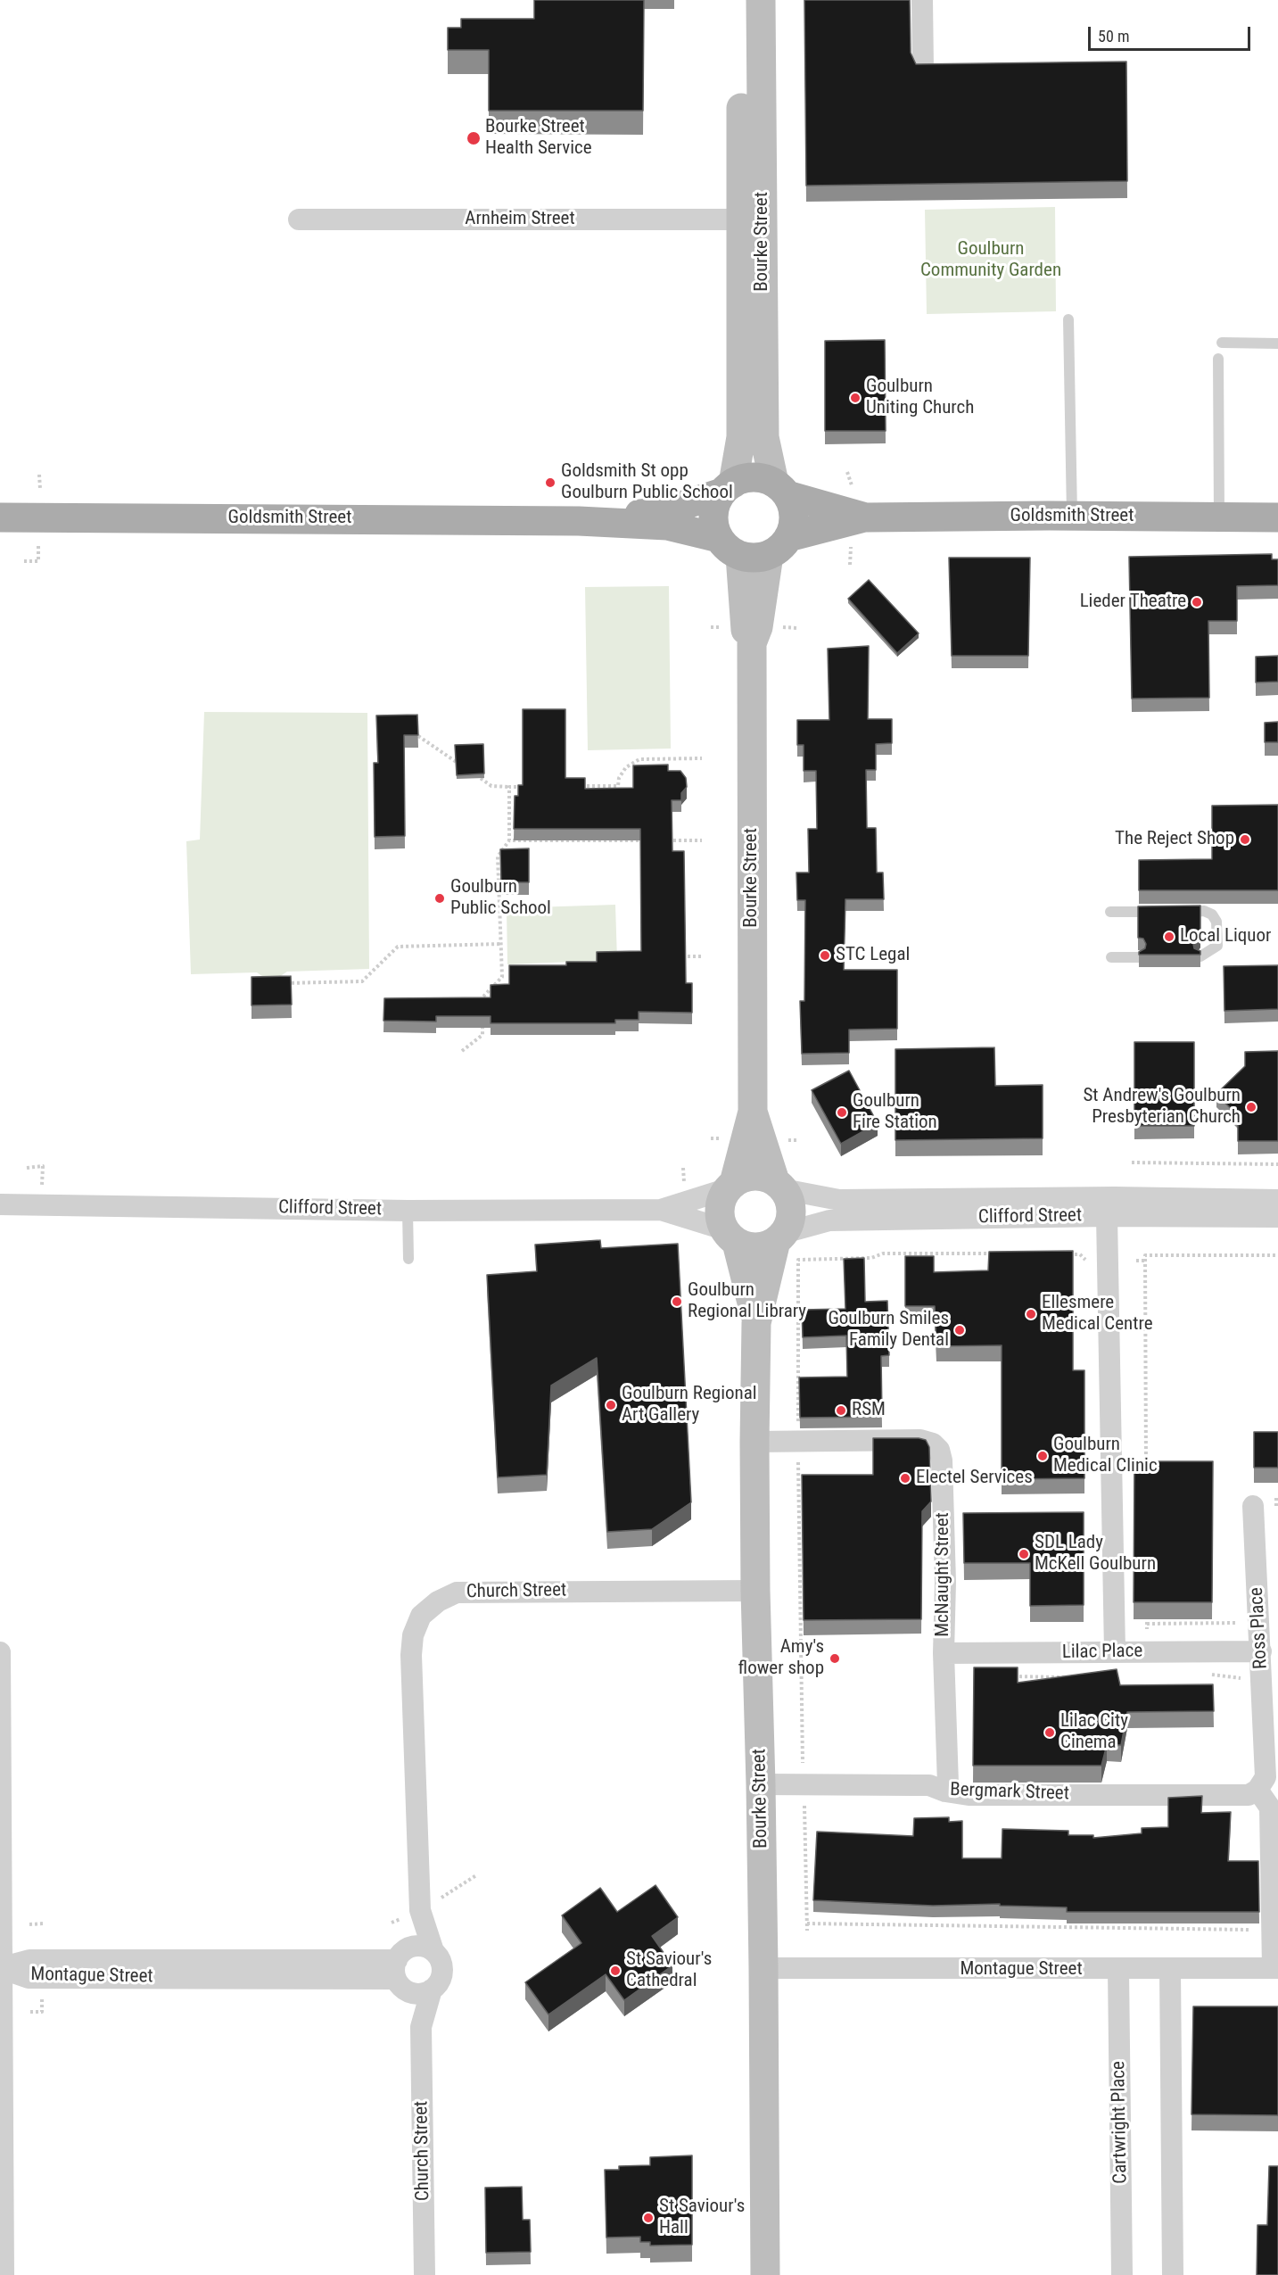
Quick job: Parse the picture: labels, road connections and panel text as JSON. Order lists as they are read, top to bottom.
{
  "streets": {
    "main road": ["Bourke Street", "Goldsmith Street"],
    "street": [
      "Arnheim Street",
      "Clifford Street",
      "McNaught Street",
      "Church Street",
      "Ross Place",
      "Lilac Place",
      "Bergmark Street",
      "Montague Street",
      "Cartwright Place"
    ]
  },
  "crossings": [
    ["Arnheim Street", "Bourke Street"],
    ["Bourke Street", "Goldsmith Street"],
    ["Bourke Street", "Clifford Street"],
    ["Bourke Street", "McNaught Street"],
    ["Bourke Street", "Church Street"],
    ["Bourke Street", "Bergmark Street"],
    ["Bourke Street", "Montague Street"],
    ["McNaught Street", "Lilac Place"],
    ["McNaught Street", "Bergmark Street"],
    ["Church Street", "Montague Street"],
    ["Ross Place", "Lilac Place"],
    ["Ross Place", "Bergmark Street"],
    ["Montague Street", "Cartwright Place"]
  ],
  "parks": ["Goulburn Community Garden"],
  "places": [
    "Bourke Street Health Service",
    "Goulburn Uniting Church",
    "Goldsmith St opp Goulburn Public School",
    "Lieder Theatre",
    "The Reject Shop",
    "Goulburn Public School",
    "Local Liquor",
    "STC Legal",
    "St Andrew's Goulburn Presbyterian Church",
    "Goulburn Fire Station",
    "Goulburn Regional Library",
    "Ellesmere Medical Centre",
    "Goulburn Smiles Family Dental",
    "Goulburn Regional Art Gallery",
    "RSM",
    "Goulburn Medical Clinic",
    "Electel Services",
    "SDL Lady McKell Goulburn",
    "Amy's flower shop",
    "Lilac City Cinema",
    "St Saviour's Cathedral",
    "St Saviour's Hall"
  ],
  "scale_bar": "50 m"
}
